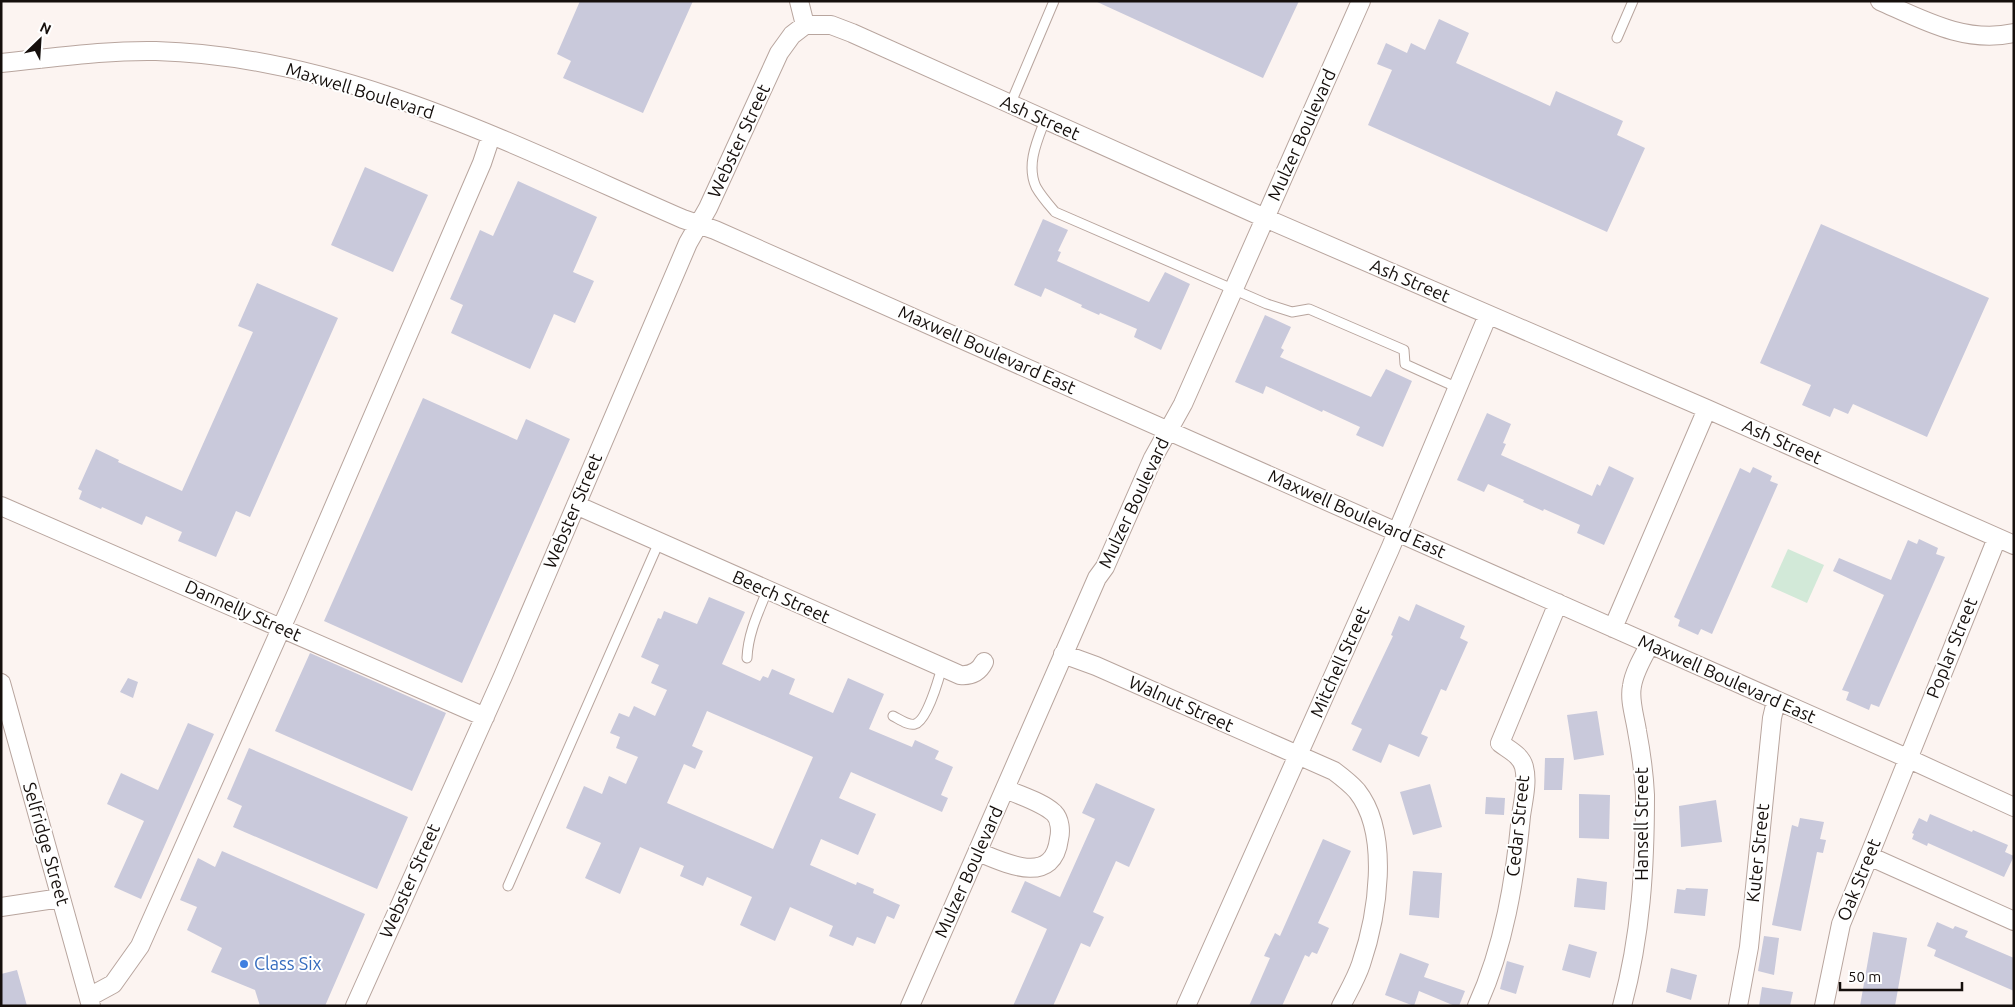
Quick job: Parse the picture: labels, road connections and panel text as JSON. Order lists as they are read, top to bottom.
{
  "streets": {
    "street": [
      "Maxwell Boulevard",
      "Ash Street",
      "Mulzer Boulevard",
      "Webster Street",
      "Maxwell Boulevard East",
      "Beech Street",
      "Dannelly Street",
      "Poplar Street",
      "Mitchell Street",
      "Walnut Street",
      "Hansell Street",
      "Cedar Street",
      "Selfridge Street",
      "Kuter Street",
      "Oak Street"
    ]
  },
  "crossings": [
    ["Maxwell Boulevard", "Webster Street"],
    ["Maxwell Boulevard", "Maxwell Boulevard East"],
    ["Ash Street", "Mulzer Boulevard"],
    ["Ash Street", "Webster Street"],
    ["Ash Street", "Poplar Street"],
    ["Ash Street", "Mitchell Street"],
    ["Mulzer Boulevard", "Maxwell Boulevard East"],
    ["Mulzer Boulevard", "Walnut Street"],
    ["Webster Street", "Maxwell Boulevard East"],
    ["Webster Street", "Beech Street"],
    ["Webster Street", "Dannelly Street"],
    ["Maxwell Boulevard East", "Poplar Street"],
    ["Maxwell Boulevard East", "Mitchell Street"],
    ["Maxwell Boulevard East", "Hansell Street"],
    ["Maxwell Boulevard East", "Cedar Street"],
    ["Maxwell Boulevard East", "Kuter Street"],
    ["Maxwell Boulevard East", "Oak Street"],
    ["Poplar Street", "Oak Street"],
    ["Mitchell Street", "Walnut Street"]
  ],
  "places": ["Class Six"],
  "scale_bar": "50 m",
  "north": "top right"
}
